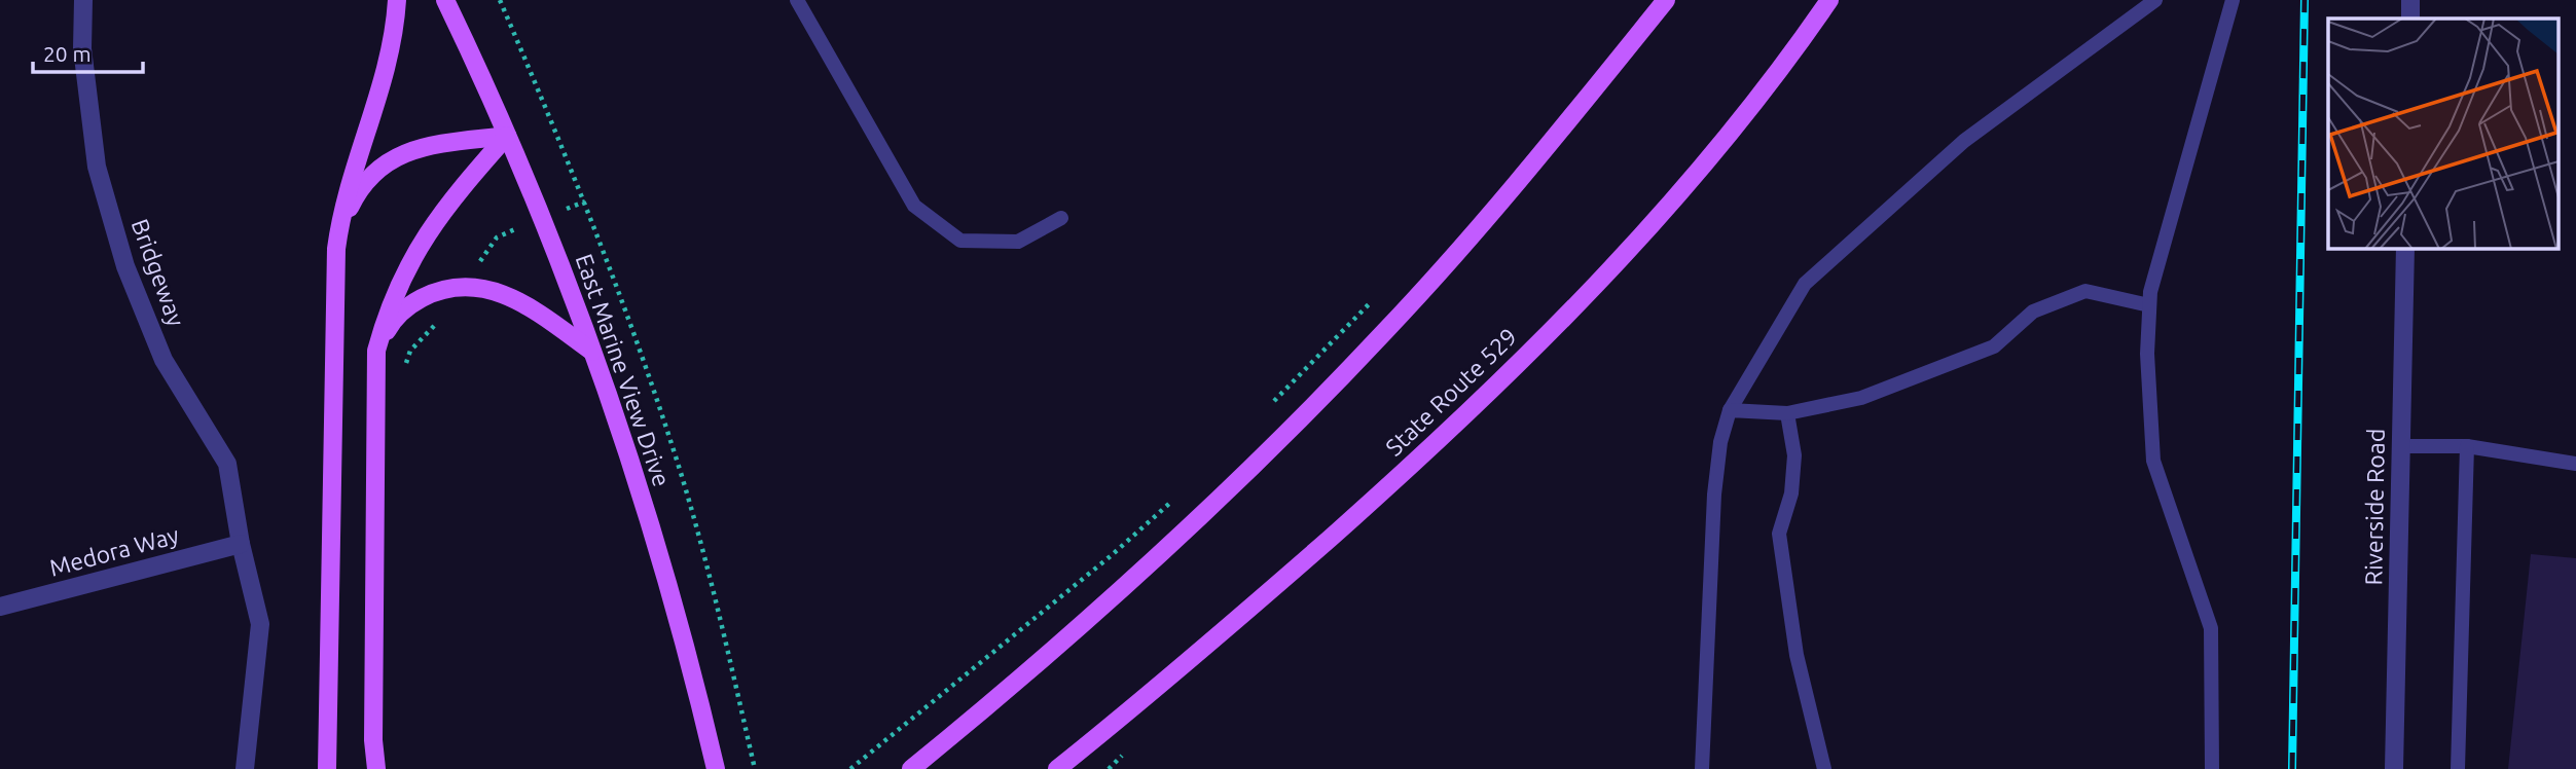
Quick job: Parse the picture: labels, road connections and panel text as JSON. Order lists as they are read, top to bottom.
{
  "streets": {
    "main road": ["East Marine View Drive", "State Route 529"],
    "street": ["Bridgeway", "Riverside Road", "Medora Way"]
  },
  "crossings": [
    ["Bridgeway", "Medora Way"]
  ],
  "scale_bar": "20 m"
}
